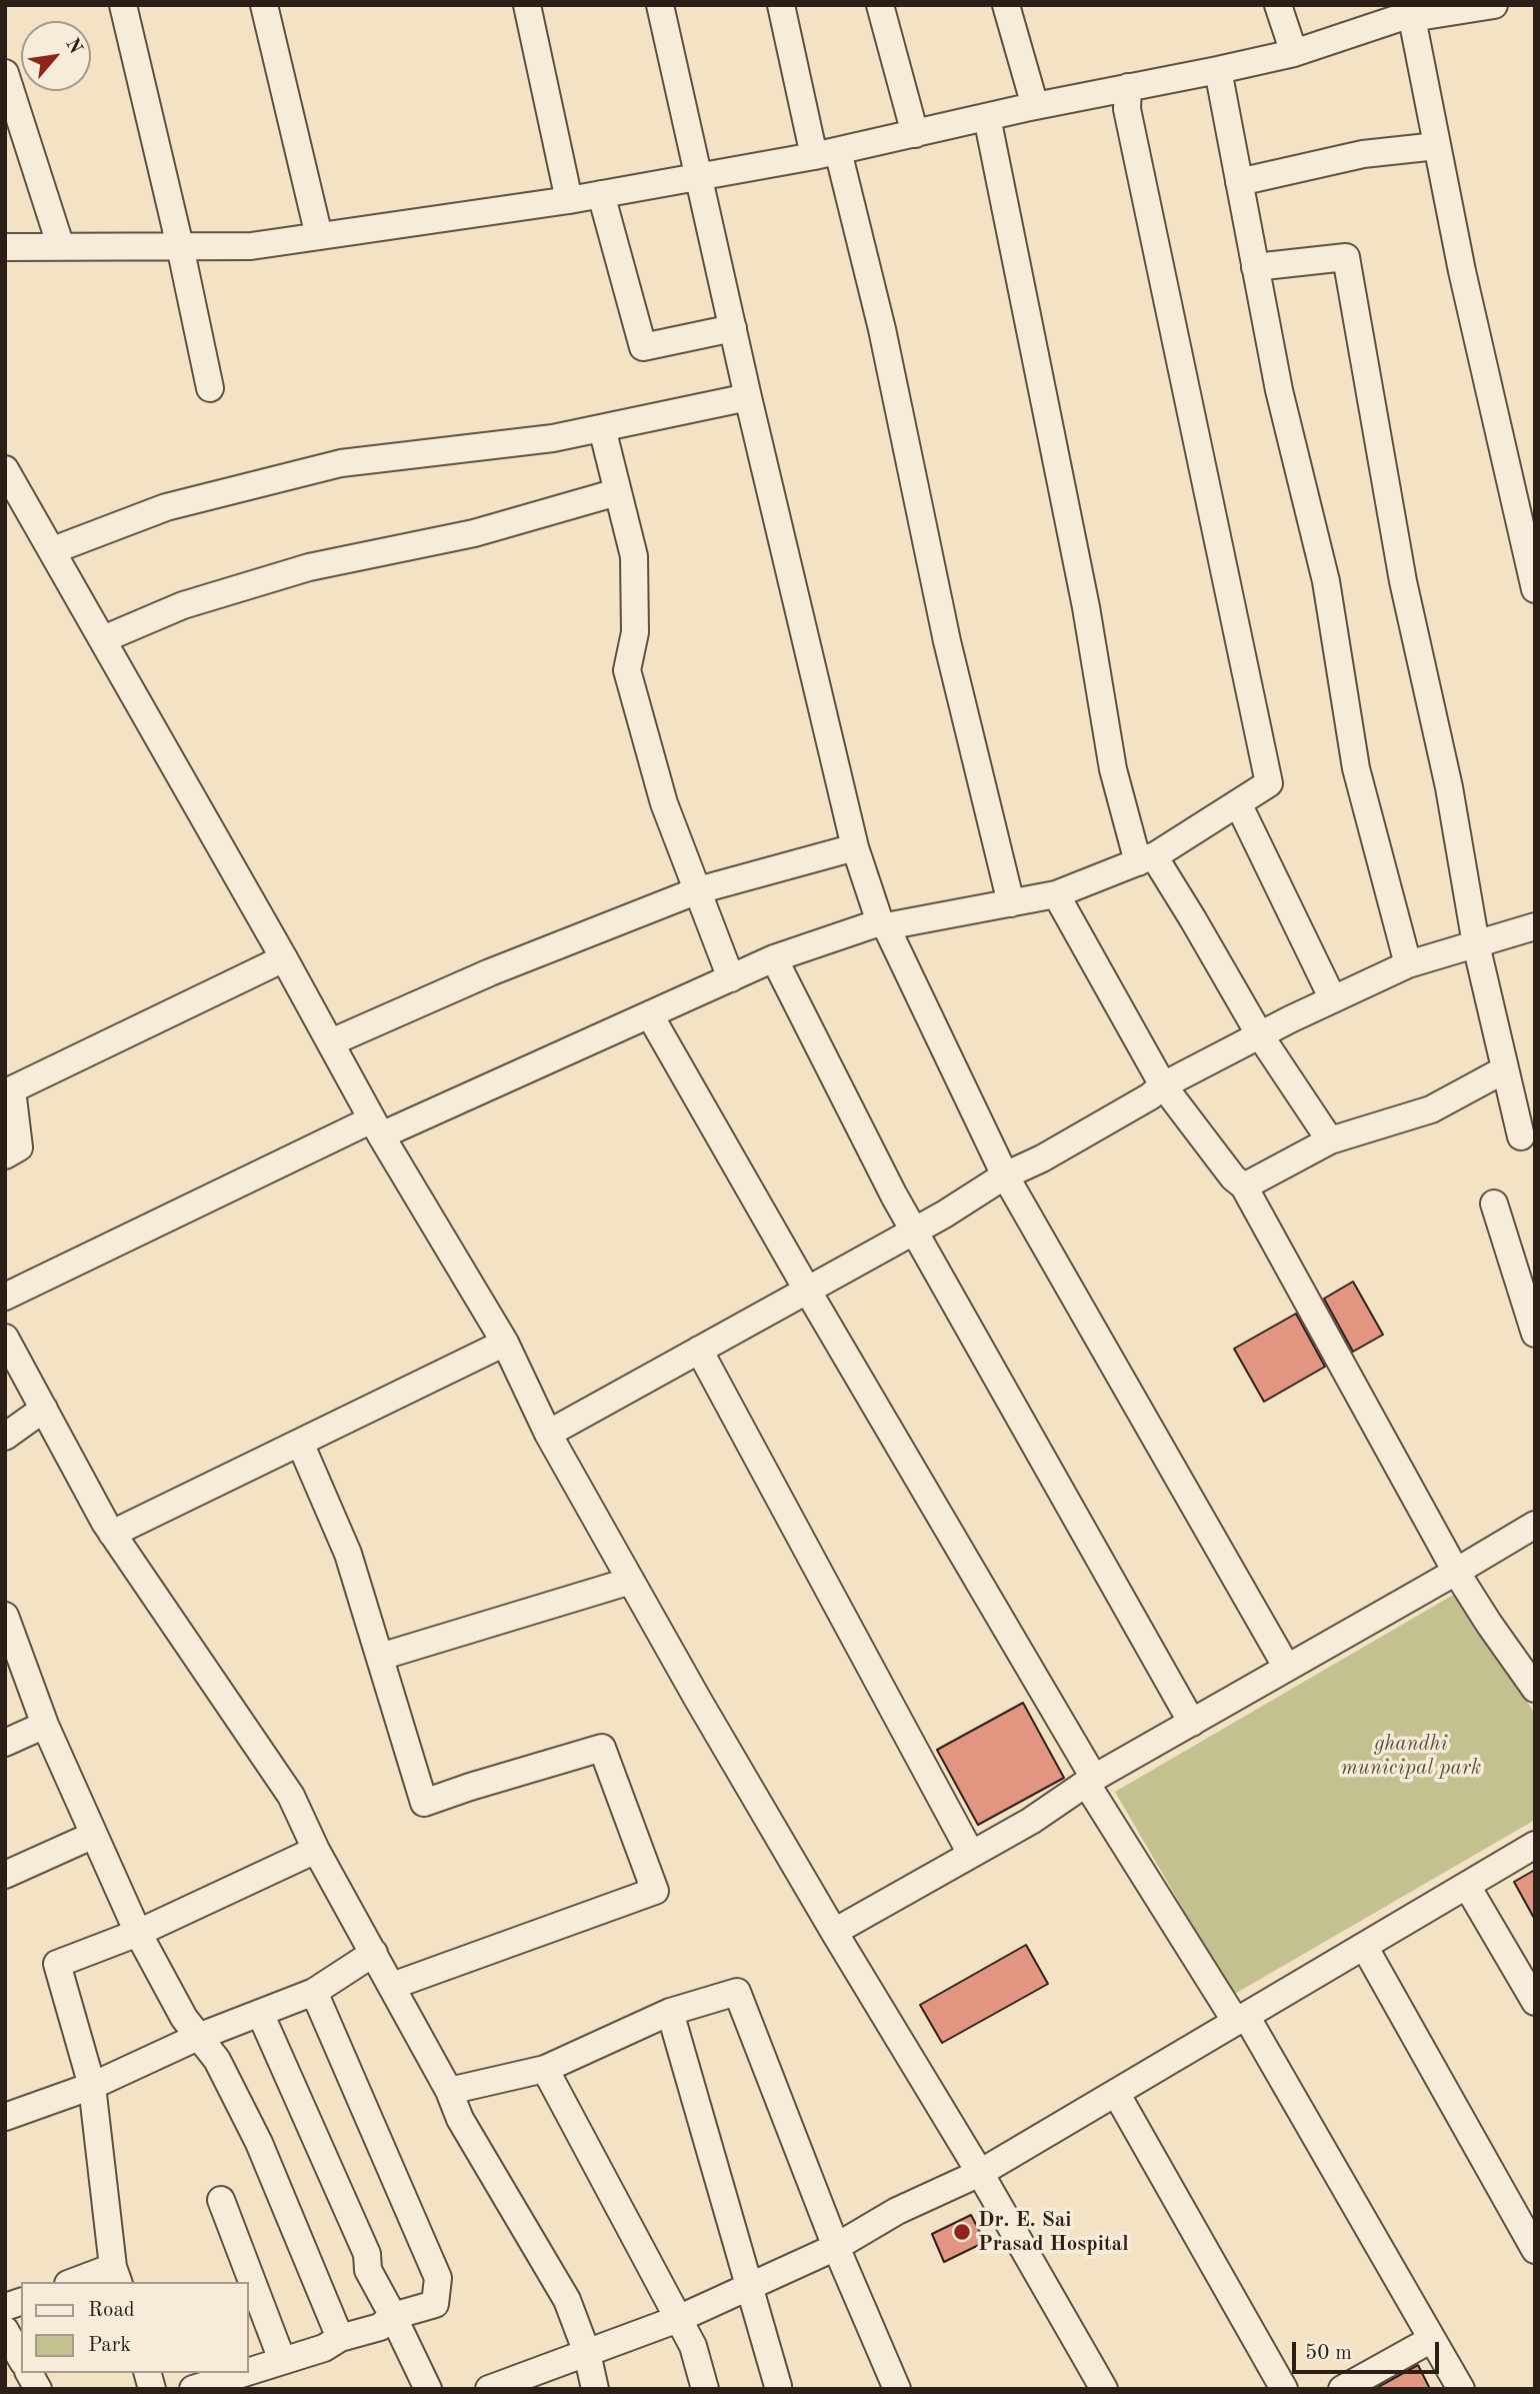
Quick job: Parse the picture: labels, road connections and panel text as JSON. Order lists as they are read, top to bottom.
{
  "parks": ["ghandhi municipal park"],
  "places": ["Dr. E. Sai Prasad Hospital"],
  "legend": ["Road", "Park"],
  "scale_bar": "50 m",
  "north": "top right"
}
